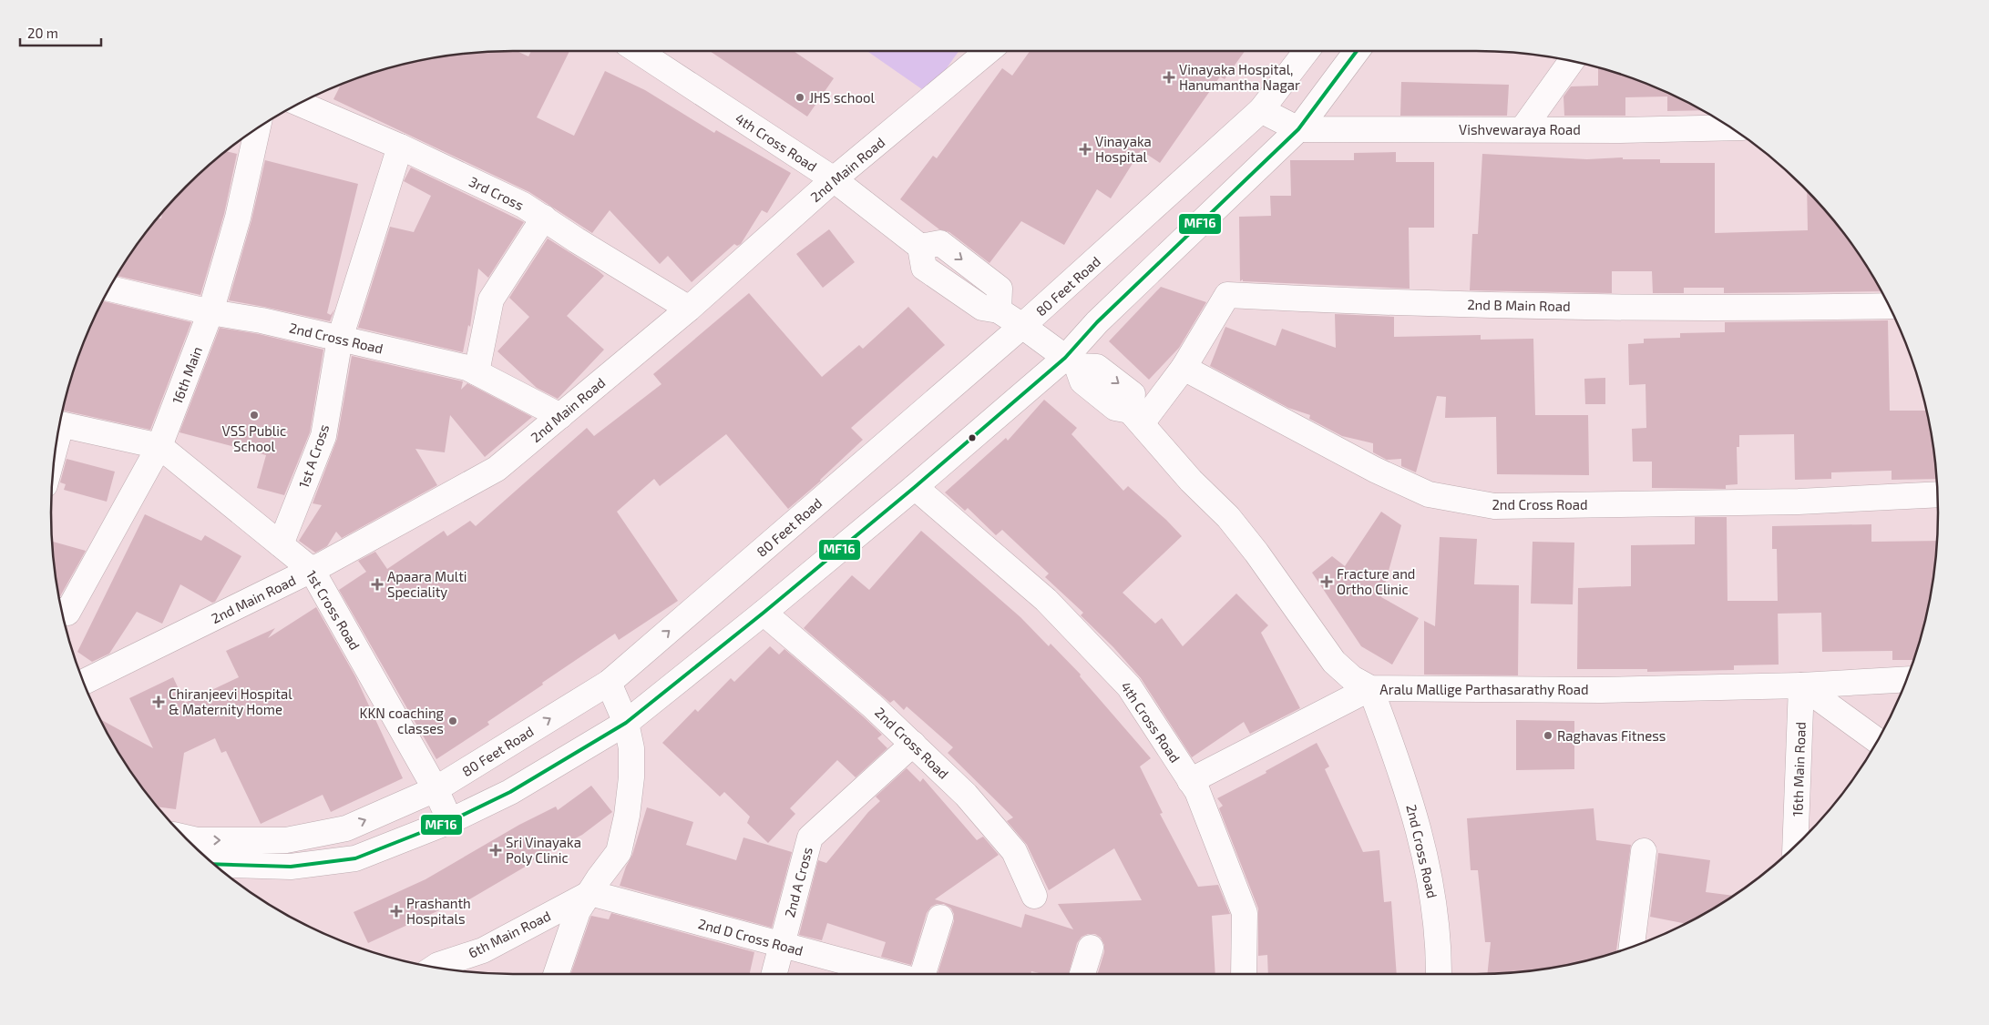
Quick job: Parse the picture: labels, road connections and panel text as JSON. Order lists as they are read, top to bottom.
{
  "streets": {
    "street": [
      "Vishvewaraya Road",
      "4th Cross Road",
      "2nd Main Road",
      "3rd Cross",
      "80 Feet Road",
      "2nd B Main Road",
      "2nd Cross Road",
      "16th Main",
      "1st A Cross",
      "1st Cross Road",
      "Aralu Mallige Parthasarathy Road",
      "16th Main Road",
      "2nd A Cross",
      "6th Main Road",
      "2nd D Cross Road"
    ]
  },
  "crossings": [
    ["4th Cross Road", "2nd Main Road"],
    ["4th Cross Road", "80 Feet Road"],
    ["2nd Main Road", "3rd Cross"],
    ["2nd Main Road", "2nd Cross Road"],
    ["2nd Main Road", "1st Cross Road"],
    ["3rd Cross", "1st A Cross"],
    ["80 Feet Road", "1st Cross Road"],
    ["2nd B Main Road", "2nd Cross Road"],
    ["2nd Cross Road", "16th Main"],
    ["2nd Cross Road", "1st A Cross"],
    ["2nd Cross Road", "Aralu Mallige Parthasarathy Road"],
    ["2nd Cross Road", "2nd A Cross"],
    ["16th Main", "1st Cross Road"],
    ["1st A Cross", "1st Cross Road"],
    ["Aralu Mallige Parthasarathy Road", "16th Main Road"],
    ["2nd A Cross", "2nd D Cross Road"],
    ["6th Main Road", "2nd D Cross Road"]
  ],
  "places": {
    "health": [
      "Vinayaka Hospital, Hanumantha Nagar",
      "Vinayaka Hospital",
      "Fracture and Ortho Clinic",
      "Apaara Multi Speciality",
      "Chiranjeevi Hospital & Maternity Home",
      "Sri Vinayaka Poly Clinic",
      "Prashanth Hospitals"
    ],
    "other": [
      "JHS school",
      "VSS Public School",
      "KKN coaching classes",
      "Raghavas Fitness"
    ]
  },
  "lines": ["transit line MF16"],
  "scale_bar": "20 m"
}
